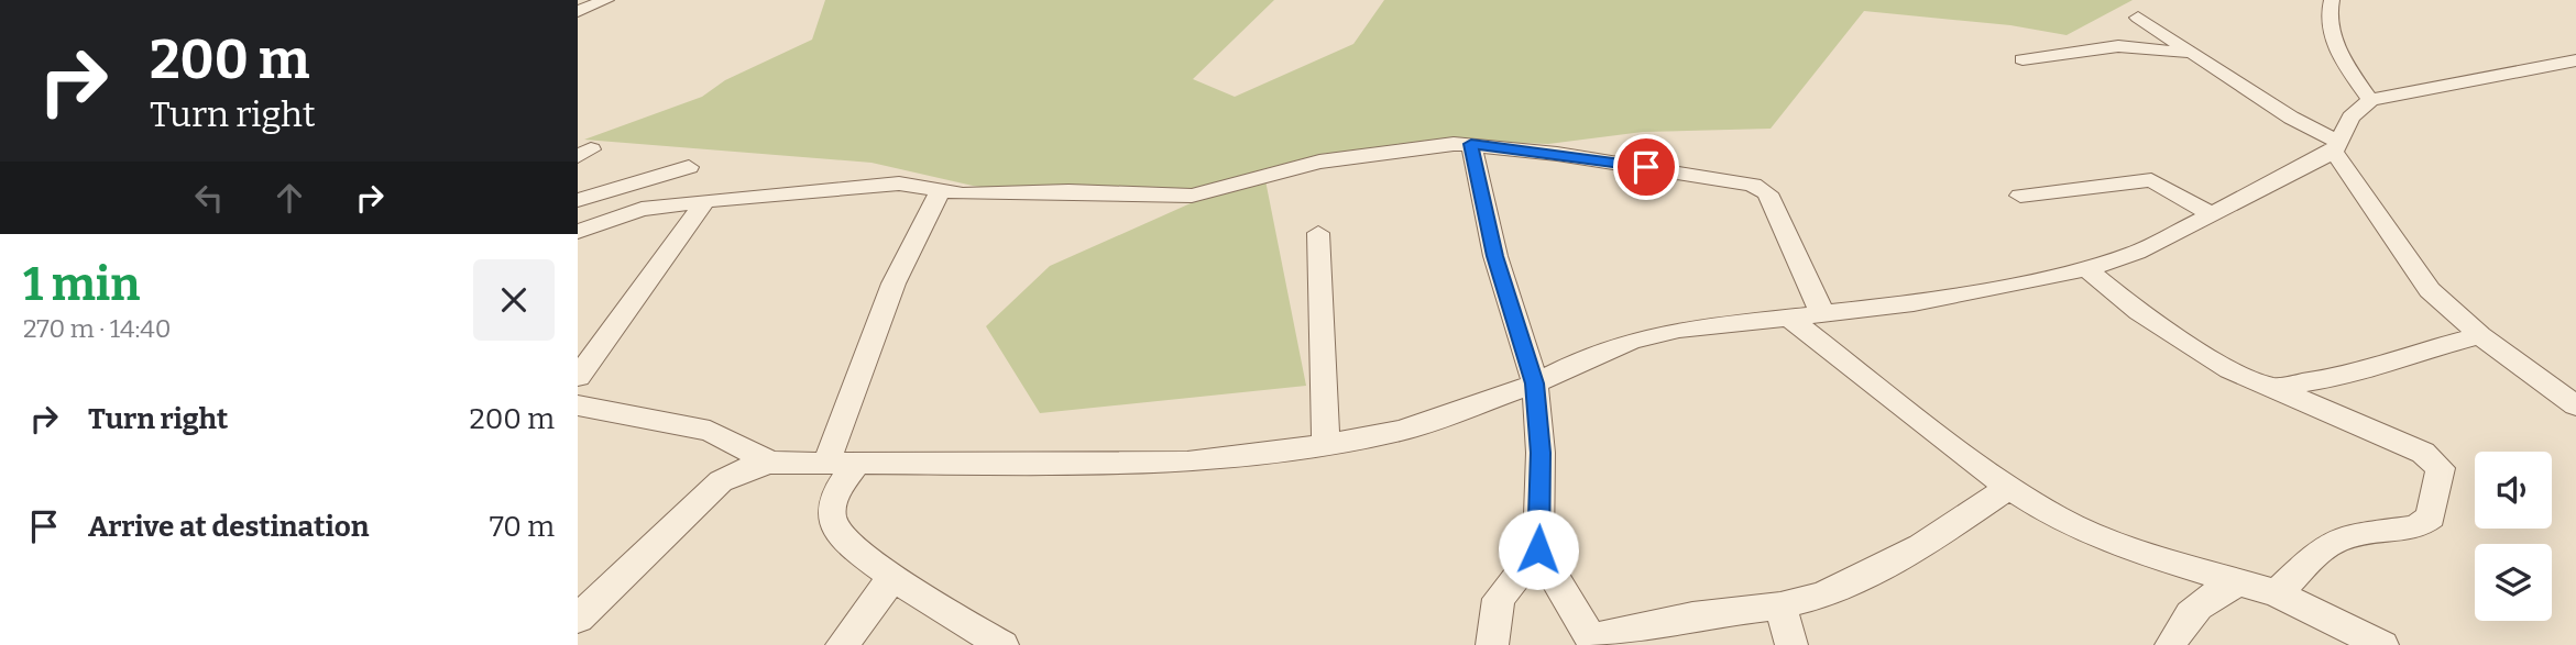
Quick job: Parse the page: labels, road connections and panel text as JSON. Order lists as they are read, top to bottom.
{
  "page": {
    "turn": ["200 m", "Turn right"],
    "heading": ["1 min", "270 m · 14:40"],
    "list": [
      {
        "name": "Turn right",
        "value": "200 m"
      },
      {
        "name": "Arrive at destination",
        "value": "70 m"
      }
    ]
  }
}
